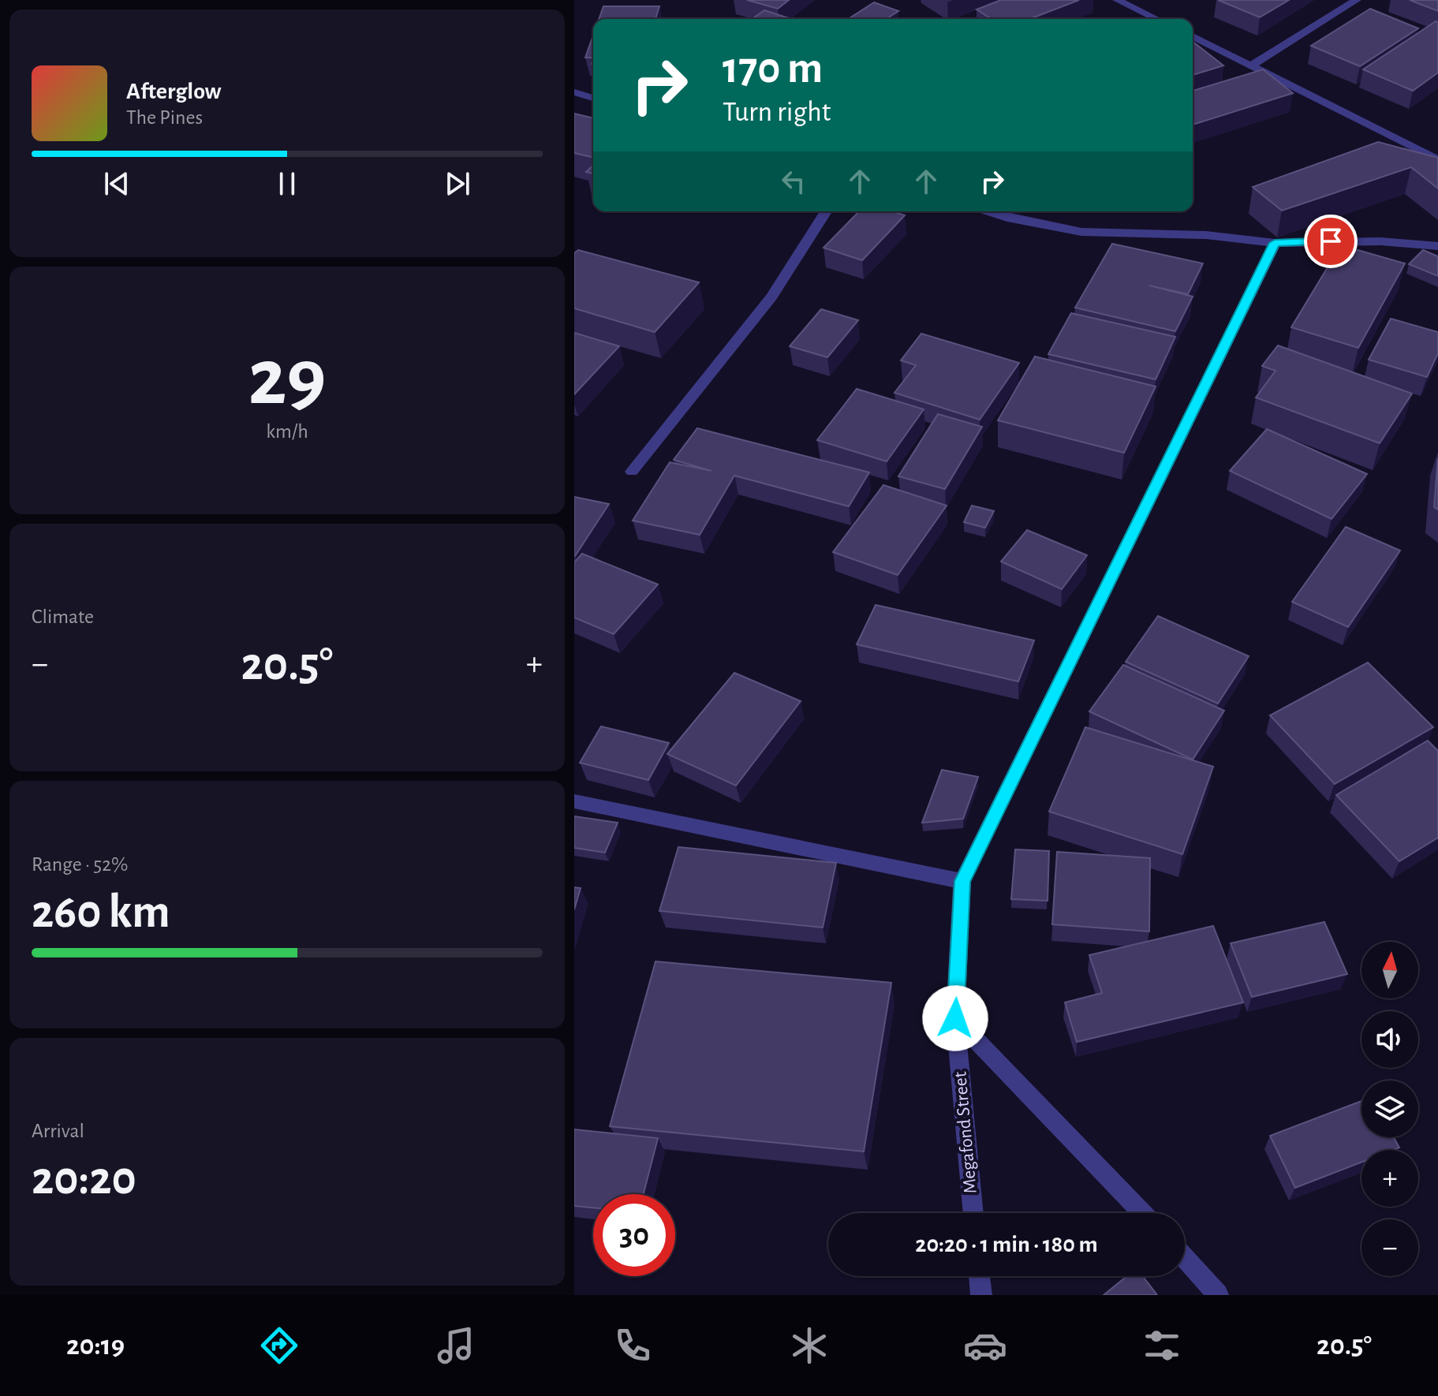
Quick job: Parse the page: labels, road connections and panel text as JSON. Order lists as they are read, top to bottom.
{
  "streets": {
    "street": ["Megafond Street"]
  },
  "north": "top",
  "page": {
    "turn": ["170 m", "Turn right"],
    "song": ["Afterglow", "The Pines"],
    "tile": [
      ["29", "km/h"],
      "Climate",
      ["Range · 52%", "260 km"],
      ["Arrival", "20:20"]
    ],
    "heat": ["−", "20.5°", "+"],
    "map_buttons": ["+", "−"],
    "limit": "30",
    "trip": "20:20 · 1 min · 180 m",
    "tabs": ["20:19", "20.5°"]
  }
}
